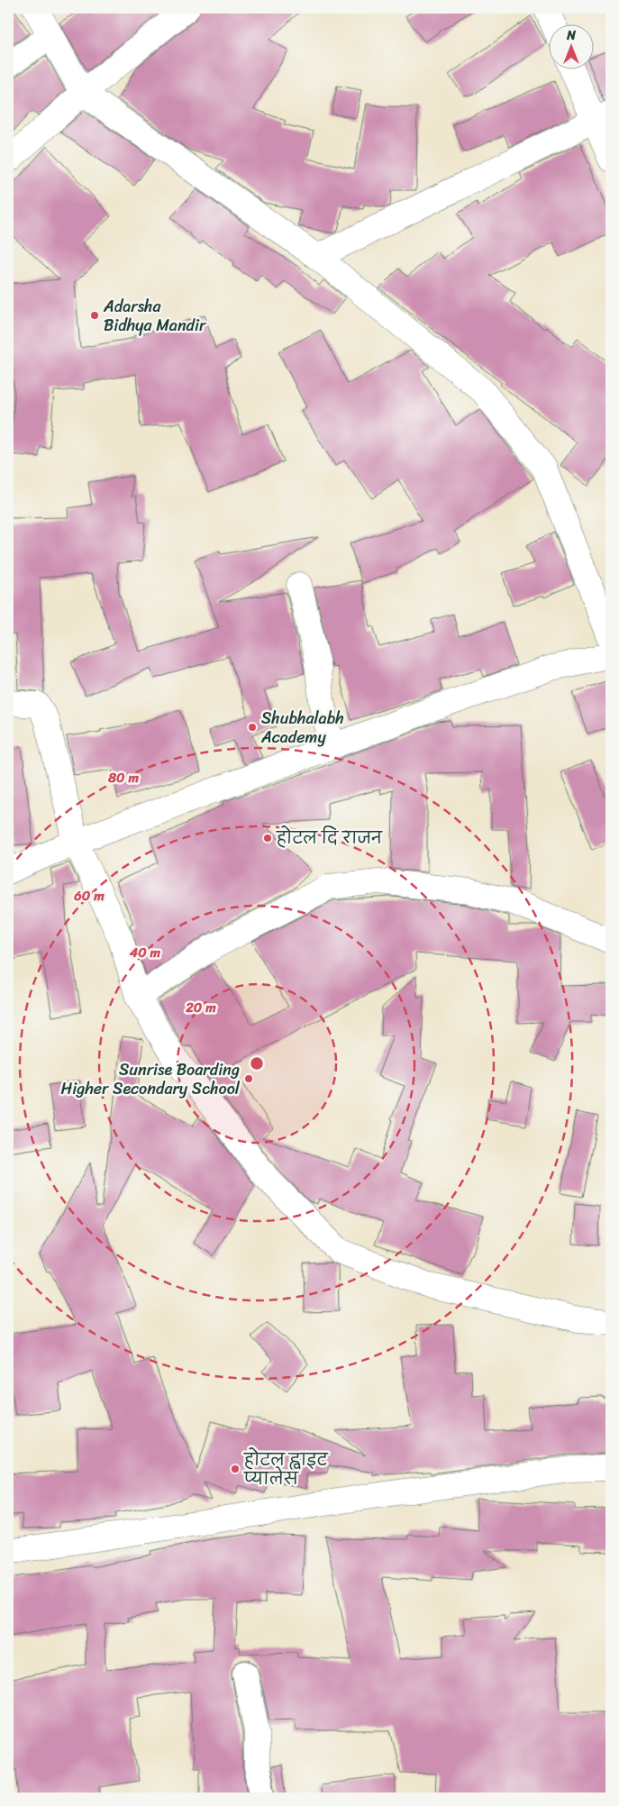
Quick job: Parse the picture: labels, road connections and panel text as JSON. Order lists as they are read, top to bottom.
{
  "places": [
    "Adarsha Bidhya Mandir",
    "Shubhalabh Academy",
    "होटल दि राजन",
    "Sunrise Boarding Higher Secondary School",
    "होटल ह्वाइट प्यालेस"
  ],
  "north": "top",
  "rings": [
    "80 m",
    "60 m",
    "40 m",
    "20 m"
  ]
}
